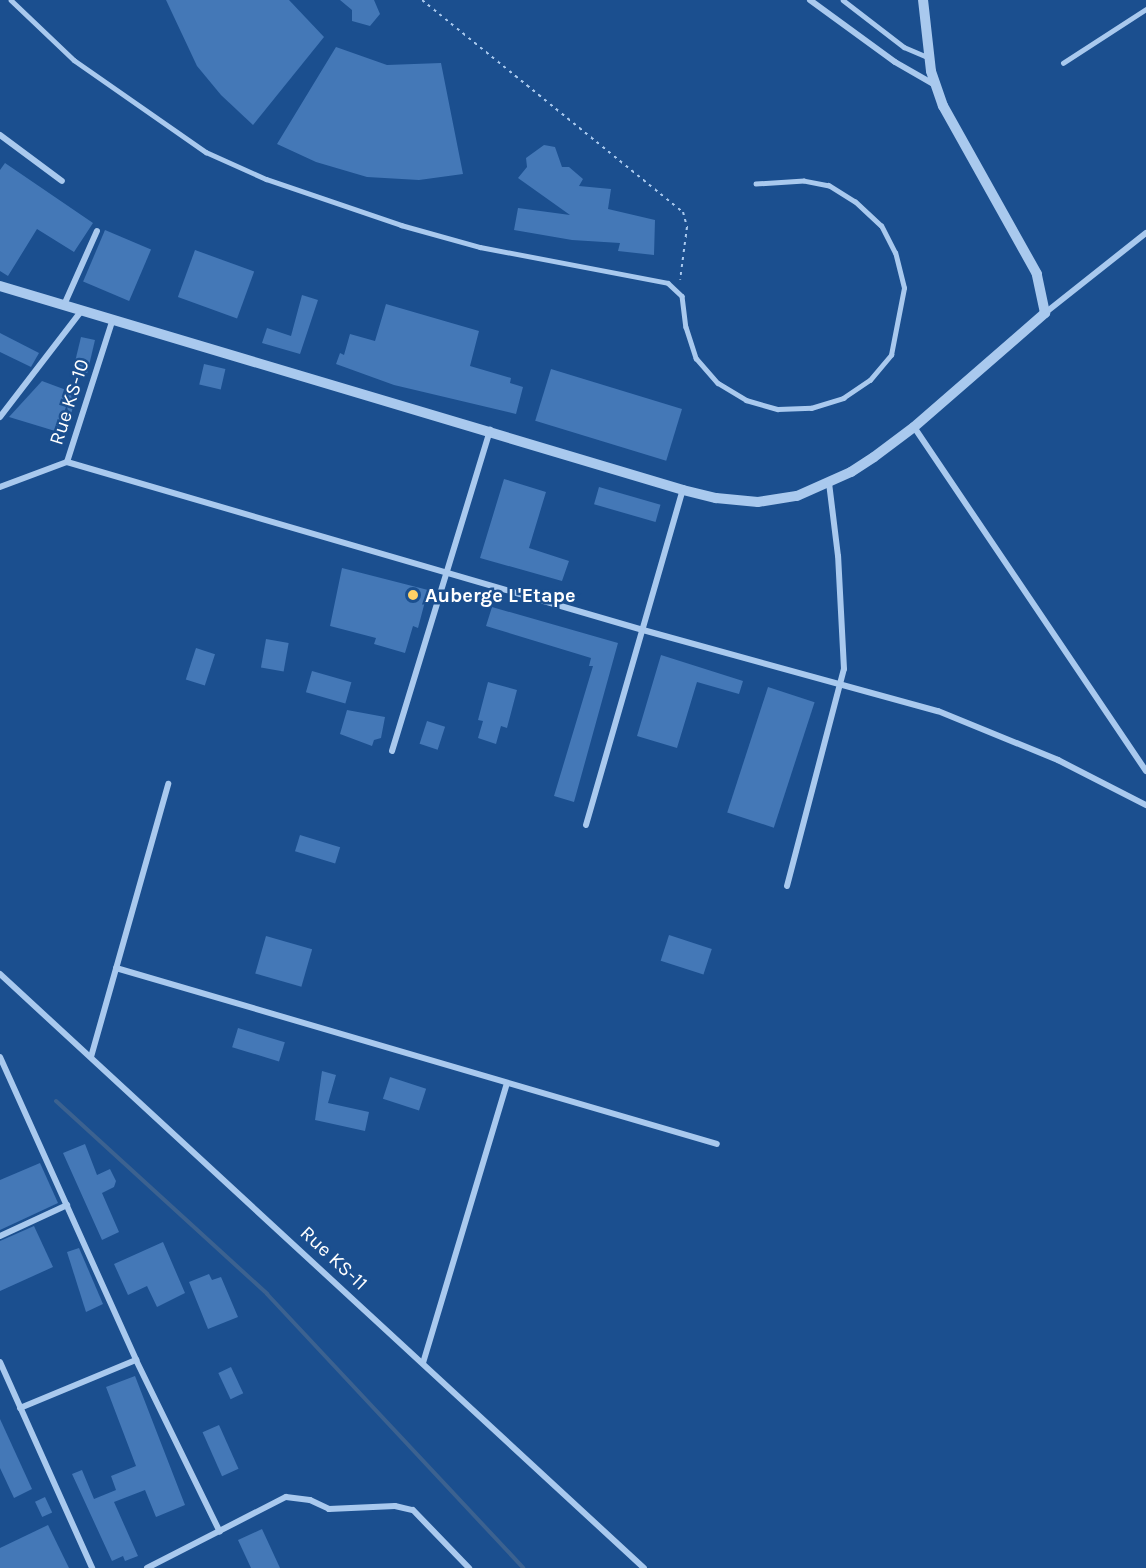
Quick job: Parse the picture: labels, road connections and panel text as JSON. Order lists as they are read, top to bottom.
{
  "streets": {
    "street": ["Rue KS-10", "Rue KS-11"]
  },
  "places": ["Auberge L'Etape"]
}
